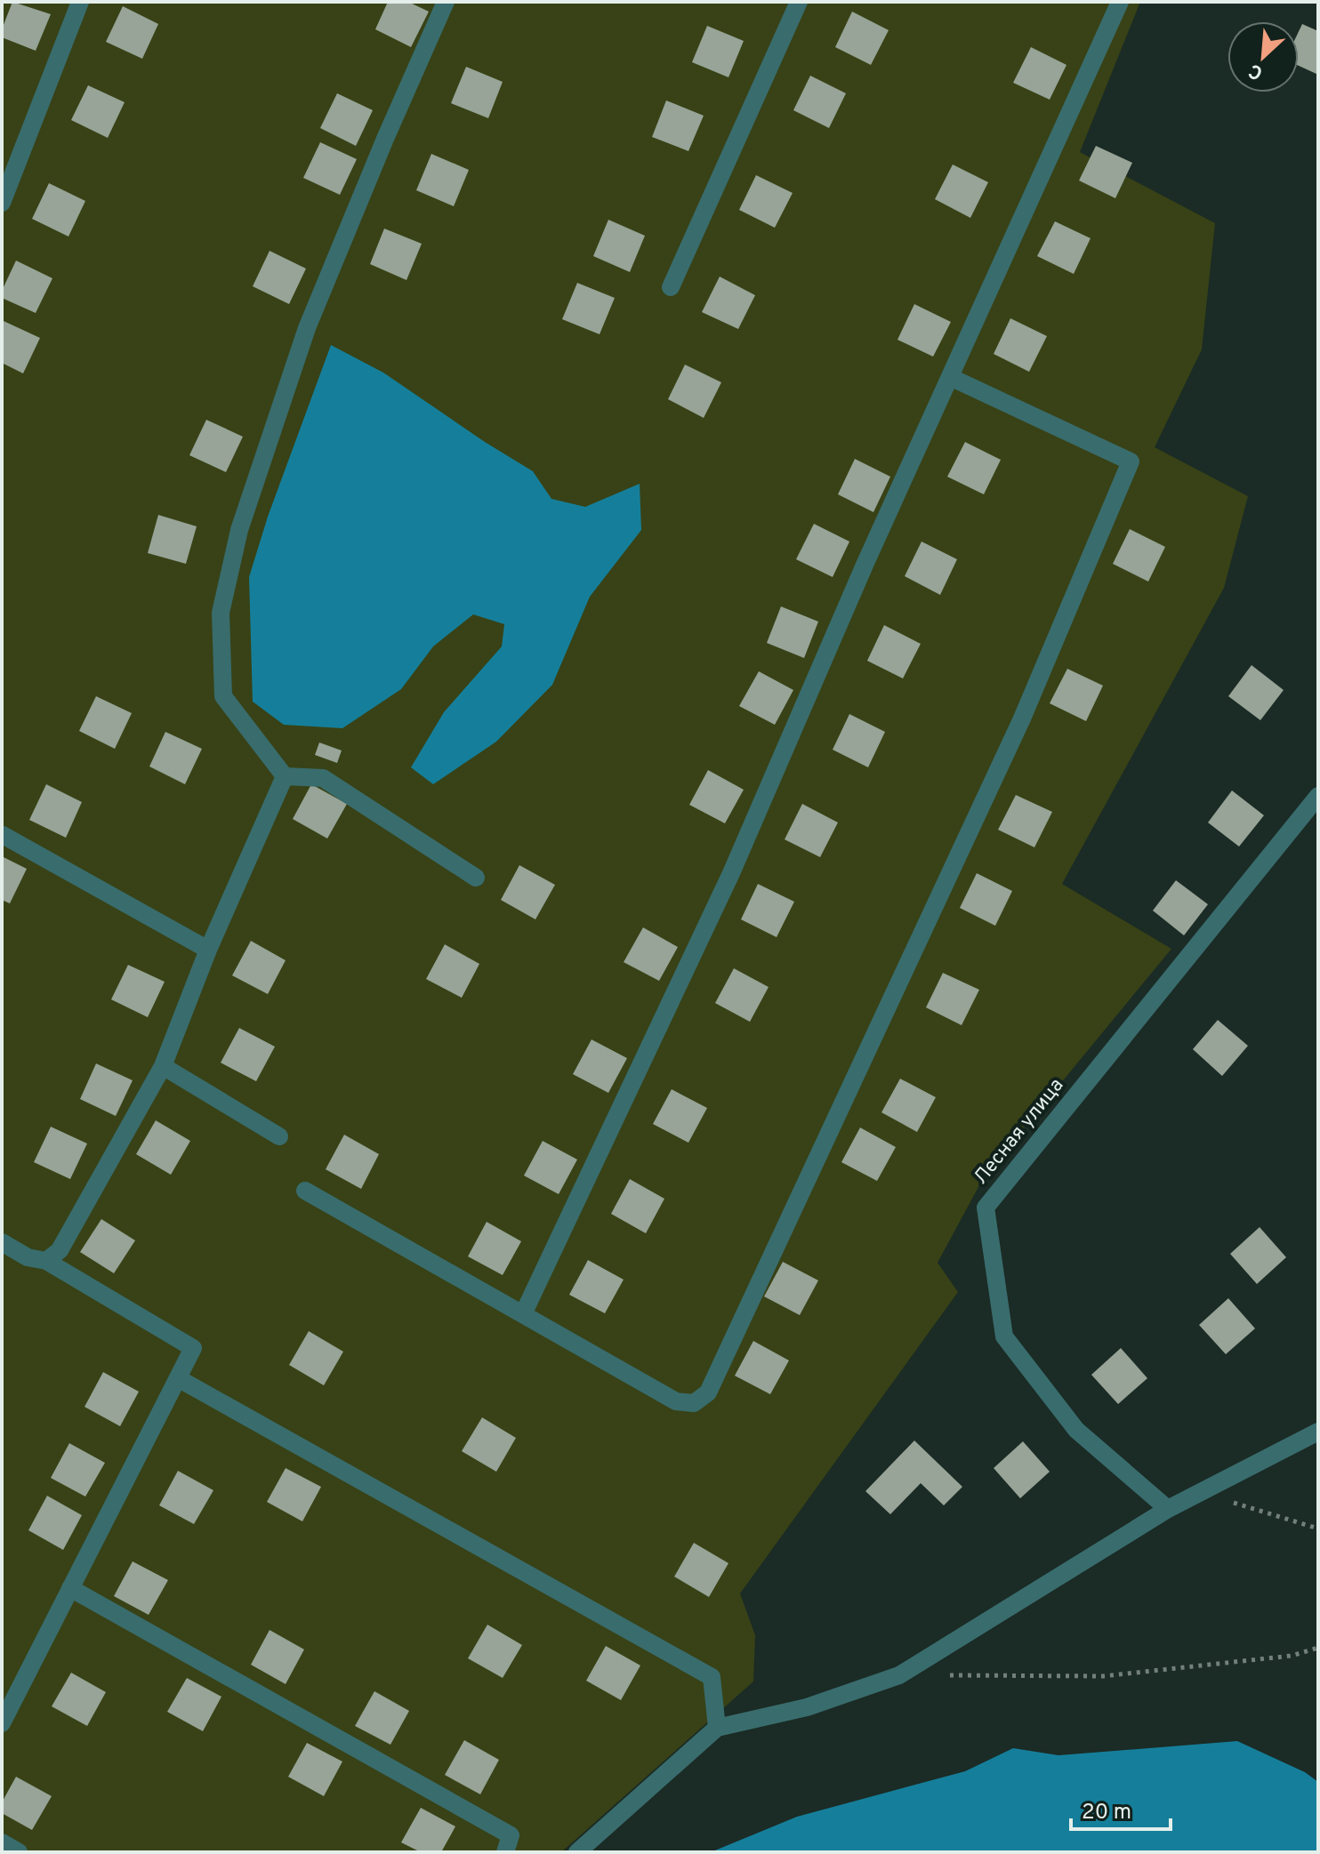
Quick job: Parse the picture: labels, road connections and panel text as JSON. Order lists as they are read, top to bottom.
{
  "streets": {
    "street": ["Лесная улица"]
  },
  "scale_bar": "20 m",
  "north": "bottom left"
}
